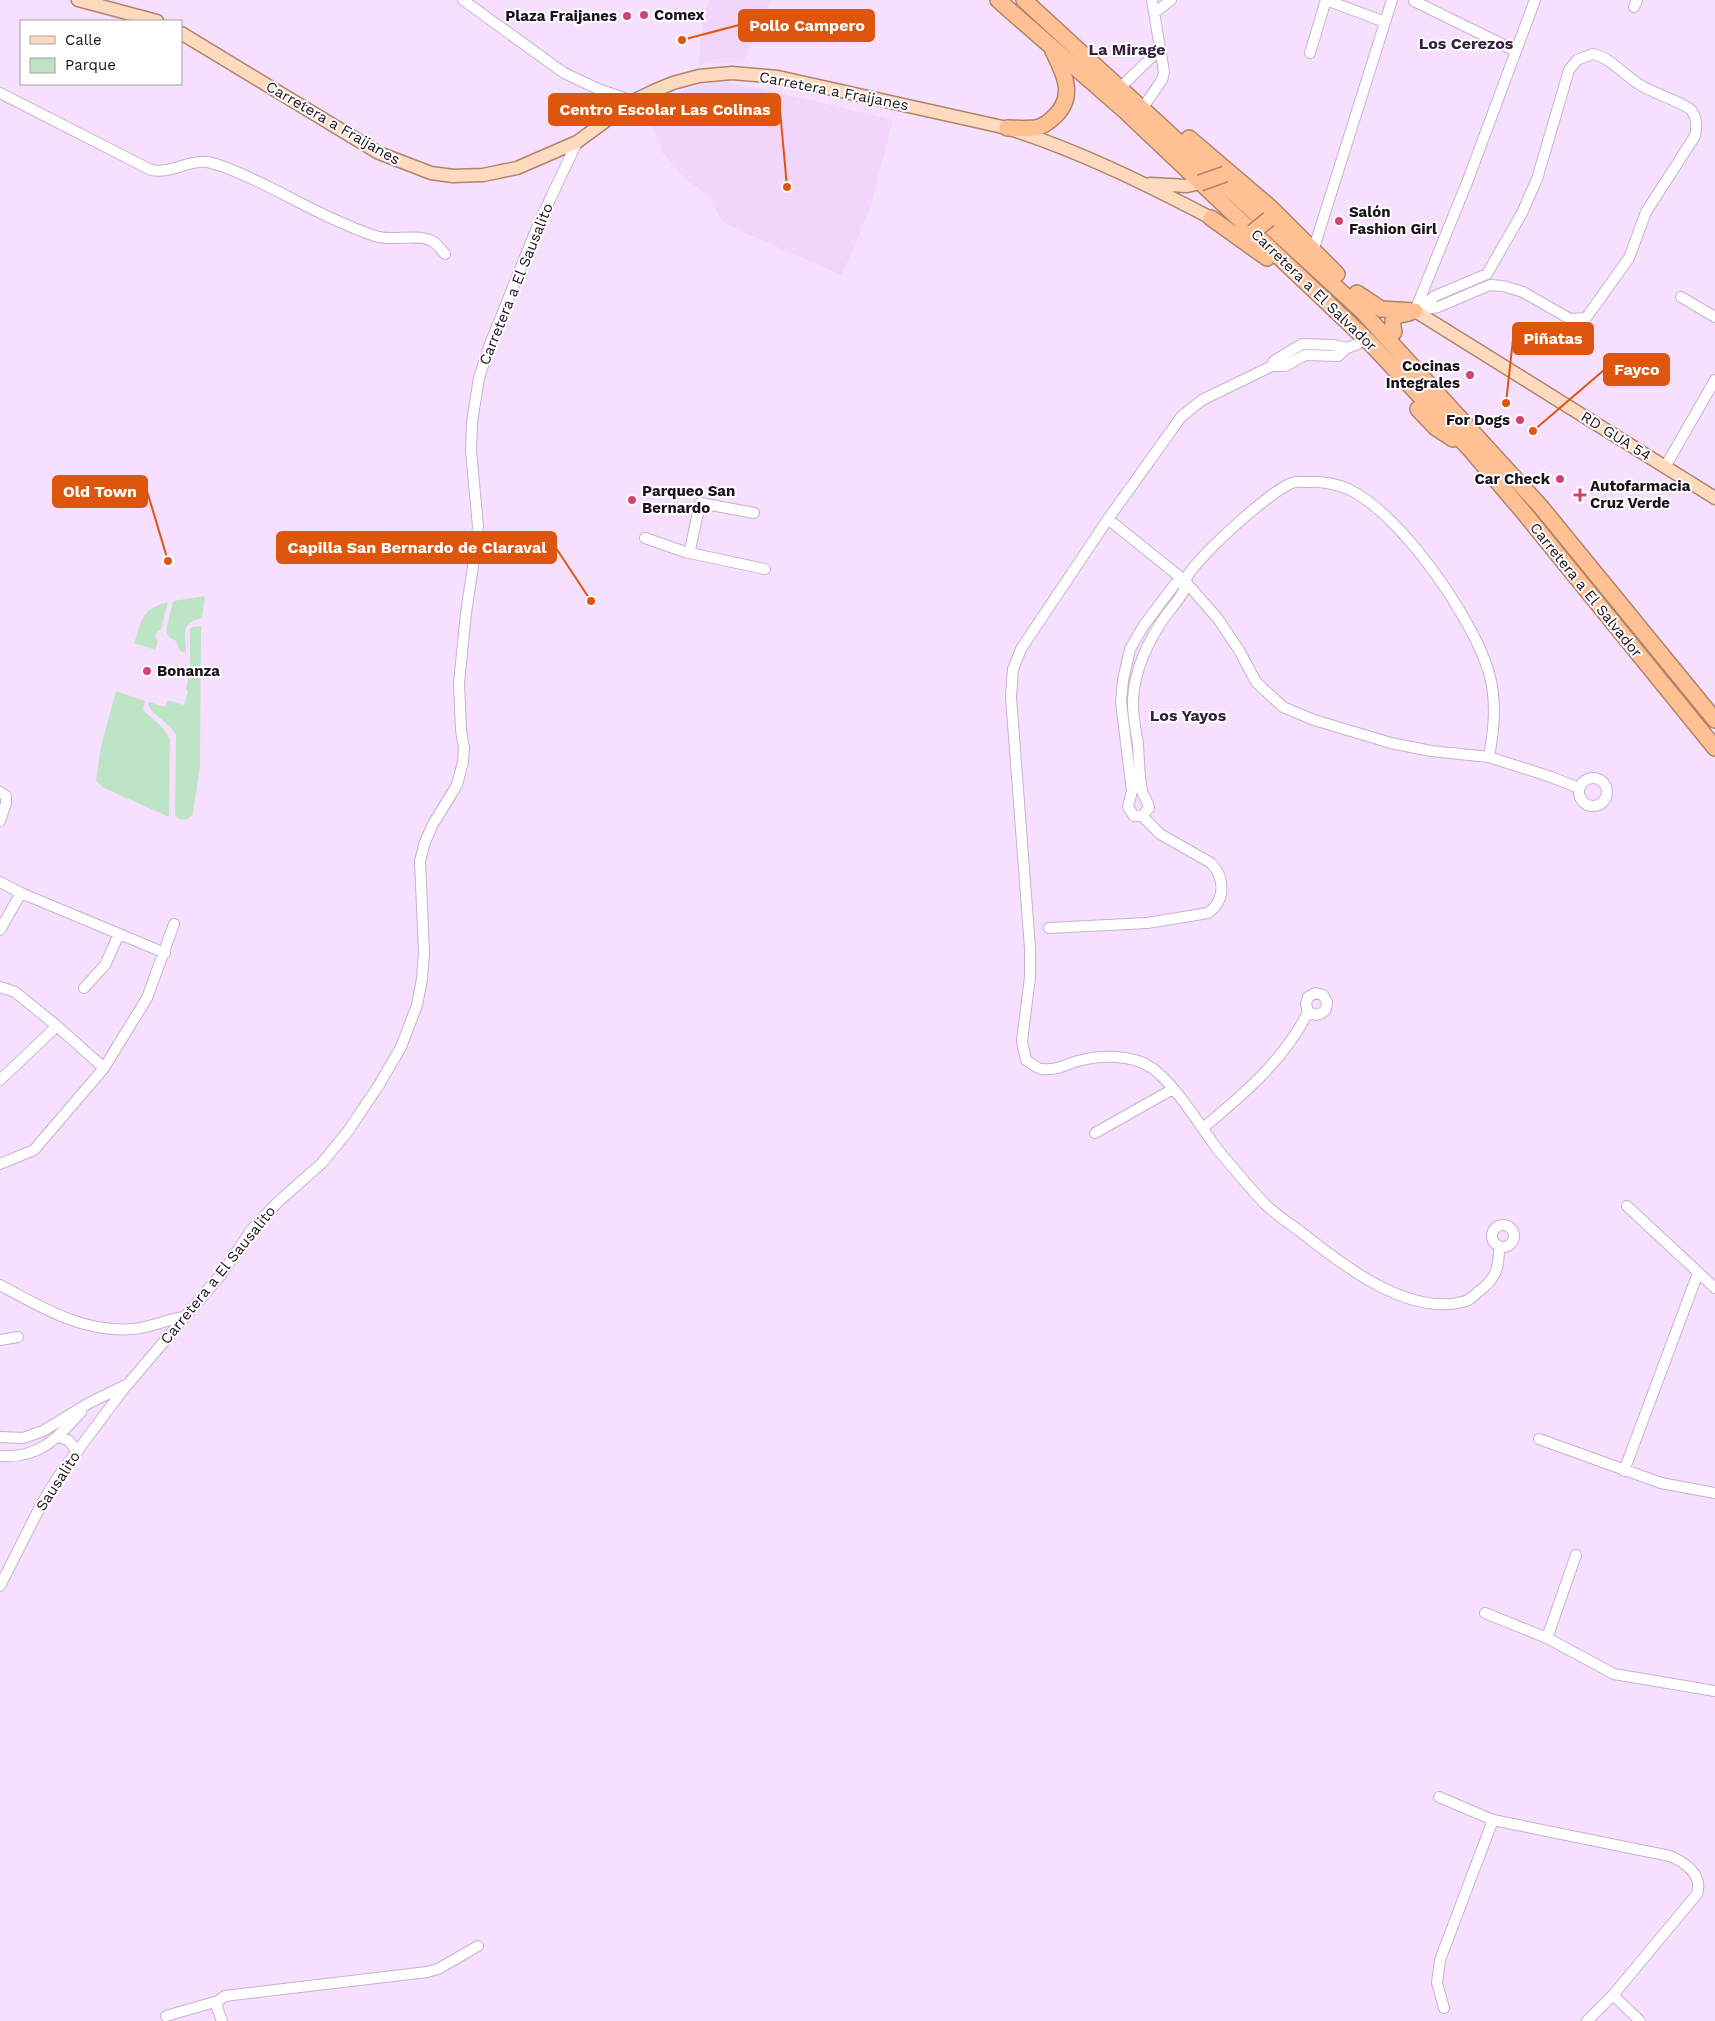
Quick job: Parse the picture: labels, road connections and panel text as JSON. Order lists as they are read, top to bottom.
{
  "streets": {
    "highway": ["Carretera a El Salvador"],
    "main road": ["Carretera a Fraijanes", "RD GUA 54"],
    "street": ["Carretera a El Sausalito", "Sausalito"]
  },
  "crossings": [
    ["Carretera a Fraijanes", "Carretera a El Sausalito"],
    ["Carretera a El Sausalito", "Sausalito"]
  ],
  "districts": ["Los Cerezos", "La Mirage", "Los Yayos"],
  "places": {
    "other": [
      "Comex",
      "Plaza Fraijanes",
      "Pollo Campero",
      "Centro Escolar Las Colinas",
      "Salón Fashion Girl",
      "Cocinas Integrales",
      "Piñatas",
      "For Dogs",
      "Fayco",
      "Car Check",
      "Parqueo San Bernardo",
      "Old Town",
      "Capilla San Bernardo de Claraval",
      "Bonanza"
    ],
    "health": ["Autofarmacia Cruz Verde"]
  },
  "legend": ["Calle", "Parque"]
}
